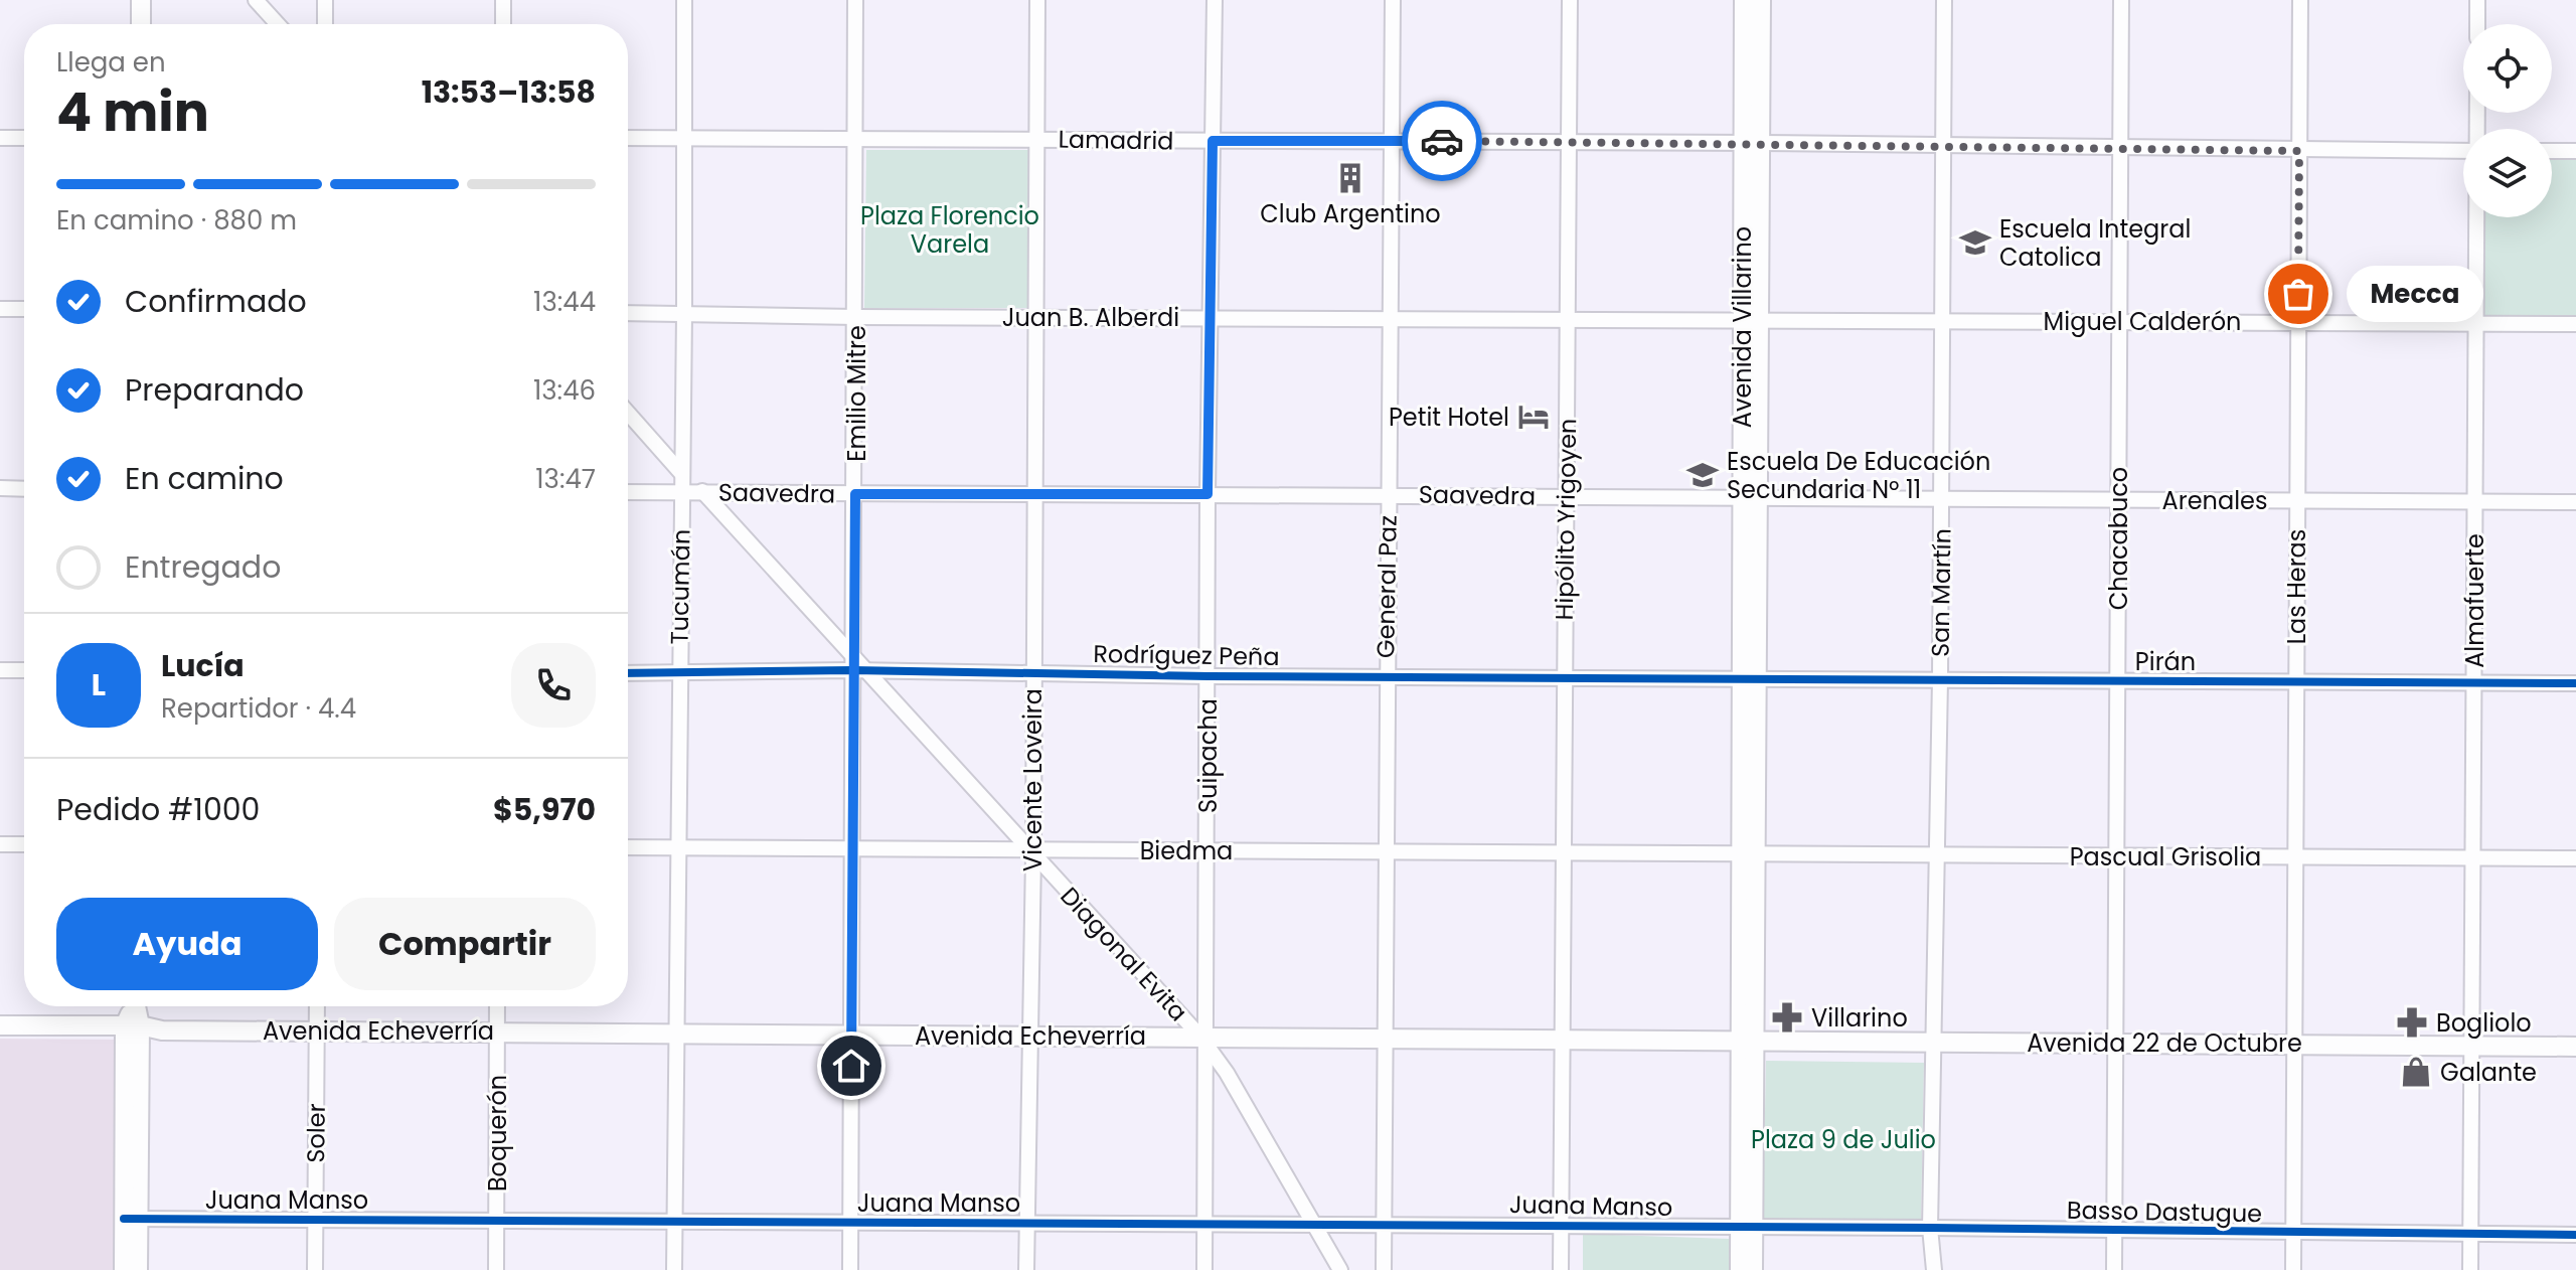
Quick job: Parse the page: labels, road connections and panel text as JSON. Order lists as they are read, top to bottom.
{
  "streets": {
    "main road": ["Avenida Villarino", "Avenida Echeverría", "Avenida 22 de Octubre"],
    "street": [
      "Lamadrid",
      "Juan B. Alberdi",
      "Miguel Calderón",
      "Emilio Mitre",
      "Saavedra",
      "Arenales",
      "Hipólito Yrigoyen",
      "Chacabuco",
      "Tucumán",
      "General Paz",
      "Las Heras",
      "San Martín",
      "Almafuerte",
      "Rodríguez Peña",
      "Pirán",
      "Suipacha",
      "Vicente Loveira",
      "Biedma",
      "Pascual Grisolia",
      "Diagonal Evita",
      "Soler",
      "Boquerón",
      "Juana Manso",
      "Basso Dastugue"
    ]
  },
  "crossings": [
    ["Lamadrid", "Avenida Villarino"],
    ["Lamadrid", "Emilio Mitre"],
    ["Lamadrid", "Hipólito Yrigoyen"],
    ["Lamadrid", "Chacabuco"],
    ["Lamadrid", "Tucumán"],
    ["Lamadrid", "General Paz"],
    ["Lamadrid", "Las Heras"],
    ["Lamadrid", "San Martín"],
    ["Lamadrid", "Suipacha"],
    ["Lamadrid", "Vicente Loveira"],
    ["Juan B. Alberdi", "Miguel Calderón"],
    ["Juan B. Alberdi", "Avenida Villarino"],
    ["Juan B. Alberdi", "Emilio Mitre"],
    ["Juan B. Alberdi", "Hipólito Yrigoyen"],
    ["Juan B. Alberdi", "Tucumán"],
    ["Juan B. Alberdi", "General Paz"],
    ["Juan B. Alberdi", "Suipacha"],
    ["Juan B. Alberdi", "Vicente Loveira"],
    ["Miguel Calderón", "Avenida Villarino"],
    ["Miguel Calderón", "Chacabuco"],
    ["Miguel Calderón", "Las Heras"],
    ["Miguel Calderón", "San Martín"],
    ["Miguel Calderón", "Almafuerte"],
    ["Avenida Villarino", "Saavedra"],
    ["Avenida Villarino", "Arenales"],
    ["Avenida Villarino", "Rodríguez Peña"],
    ["Avenida Villarino", "Pirán"],
    ["Avenida Villarino", "Biedma"],
    ["Avenida Villarino", "Pascual Grisolia"],
    ["Avenida Villarino", "Avenida Echeverría"],
    ["Avenida Villarino", "Avenida 22 de Octubre"],
    ["Avenida Villarino", "Juana Manso"],
    ["Avenida Villarino", "Basso Dastugue"],
    ["Emilio Mitre", "Saavedra"],
    ["Emilio Mitre", "Rodríguez Peña"],
    ["Emilio Mitre", "Biedma"],
    ["Emilio Mitre", "Diagonal Evita"],
    ["Emilio Mitre", "Avenida Echeverría"],
    ["Emilio Mitre", "Juana Manso"],
    ["Saavedra", "Arenales"],
    ["Saavedra", "Hipólito Yrigoyen"],
    ["Saavedra", "Tucumán"],
    ["Saavedra", "General Paz"],
    ["Saavedra", "Suipacha"],
    ["Saavedra", "Vicente Loveira"],
    ["Saavedra", "Diagonal Evita"],
    ["Arenales", "Chacabuco"],
    ["Arenales", "Las Heras"],
    ["Arenales", "San Martín"],
    ["Arenales", "Almafuerte"],
    ["Hipólito Yrigoyen", "Rodríguez Peña"],
    ["Hipólito Yrigoyen", "Biedma"],
    ["Hipólito Yrigoyen", "Avenida Echeverría"],
    ["Hipólito Yrigoyen", "Juana Manso"],
    ["Chacabuco", "Pirán"],
    ["Chacabuco", "Pascual Grisolia"],
    ["Chacabuco", "Avenida 22 de Octubre"],
    ["Chacabuco", "Basso Dastugue"],
    ["Tucumán", "Rodríguez Peña"],
    ["Tucumán", "Biedma"],
    ["Tucumán", "Avenida Echeverría"],
    ["Tucumán", "Juana Manso"],
    ["General Paz", "Rodríguez Peña"],
    ["General Paz", "Biedma"],
    ["General Paz", "Avenida Echeverría"],
    ["General Paz", "Juana Manso"],
    ["Las Heras", "Pirán"],
    ["Las Heras", "Pascual Grisolia"],
    ["Las Heras", "Avenida 22 de Octubre"],
    ["Las Heras", "Basso Dastugue"],
    ["San Martín", "Pirán"],
    ["San Martín", "Pascual Grisolia"],
    ["San Martín", "Avenida 22 de Octubre"],
    ["San Martín", "Basso Dastugue"],
    ["Almafuerte", "Pirán"],
    ["Almafuerte", "Pascual Grisolia"],
    ["Almafuerte", "Avenida 22 de Octubre"],
    ["Almafuerte", "Basso Dastugue"],
    ["Rodríguez Peña", "Pirán"],
    ["Rodríguez Peña", "Suipacha"],
    ["Rodríguez Peña", "Vicente Loveira"],
    ["Rodríguez Peña", "Diagonal Evita"],
    ["Suipacha", "Biedma"],
    ["Suipacha", "Diagonal Evita"],
    ["Suipacha", "Avenida Echeverría"],
    ["Suipacha", "Juana Manso"],
    ["Vicente Loveira", "Biedma"],
    ["Vicente Loveira", "Diagonal Evita"],
    ["Vicente Loveira", "Avenida Echeverría"],
    ["Vicente Loveira", "Juana Manso"],
    ["Biedma", "Pascual Grisolia"],
    ["Biedma", "Diagonal Evita"],
    ["Diagonal Evita", "Avenida Echeverría"],
    ["Diagonal Evita", "Juana Manso"],
    ["Avenida Echeverría", "Avenida 22 de Octubre"],
    ["Avenida Echeverría", "Soler"],
    ["Avenida Echeverría", "Boquerón"],
    ["Soler", "Juana Manso"],
    ["Boquerón", "Juana Manso"],
    ["Juana Manso", "Basso Dastugue"]
  ],
  "parks": ["Plaza Florencio Varela", "Plaza 9 de Julio"],
  "places": {
    "building": ["Club Argentino"],
    "school or university": ["Escuela Integral Catolica", "Escuela De Educación Secundaria Nº 11"],
    "other": ["Mecca"],
    "hotel": ["Petit Hotel"],
    "pharmacy": ["Villarino", "Bogliolo"],
    "shop": ["Galante"]
  },
  "page": {
    "heading": ["4 min", "Llega en", "13:53–13:58"],
    "panel": [
      "Lucía",
      "Repartidor · 4.4",
      "Pedido #1000",
      "$5,970"
    ],
    "bar": "En camino · 880 m",
    "list": [
      ["Confirmado", "13:44"],
      ["Preparando", "13:46"],
      ["En camino", "13:47"],
      "Entregado"
    ],
    "bubble": "Mecca",
    "round": "L",
    "buttons": ["Ayuda", "Compartir"]
  }
}
